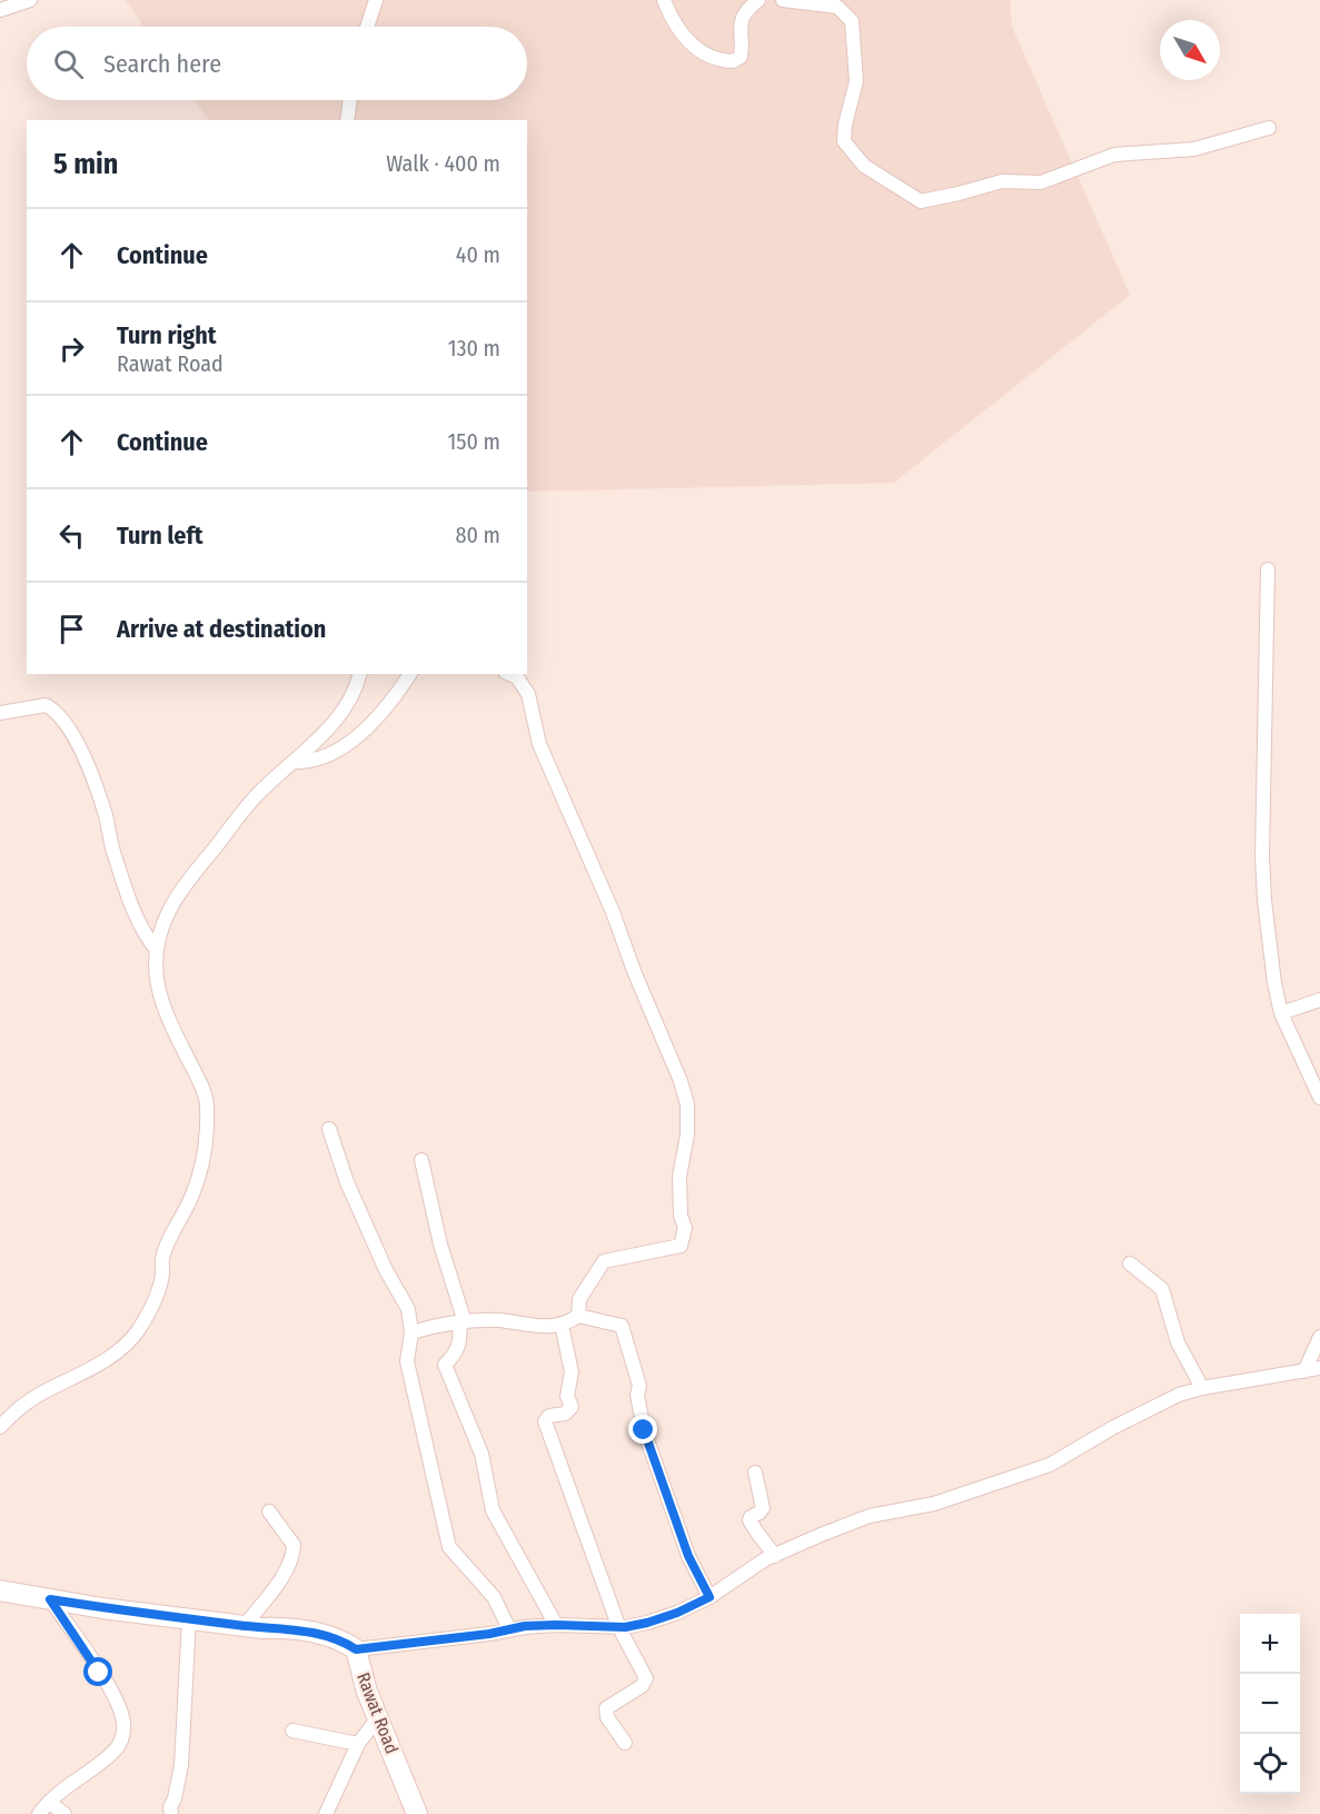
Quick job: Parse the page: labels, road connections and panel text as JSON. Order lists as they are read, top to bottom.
{
  "streets": {
    "main road": ["Rawat Road"]
  },
  "north": "bottom right",
  "page": {
    "search": "Search here",
    "heading": ["5 min", "Walk · 400 m"],
    "list": [
      ["Continue", "40 m"],
      ["Turn right", "Rawat Road", "130 m"],
      ["Continue", "150 m"],
      ["Turn left", "80 m"],
      "Arrive at destination"
    ],
    "map_buttons": ["+", "−"]
  }
}
